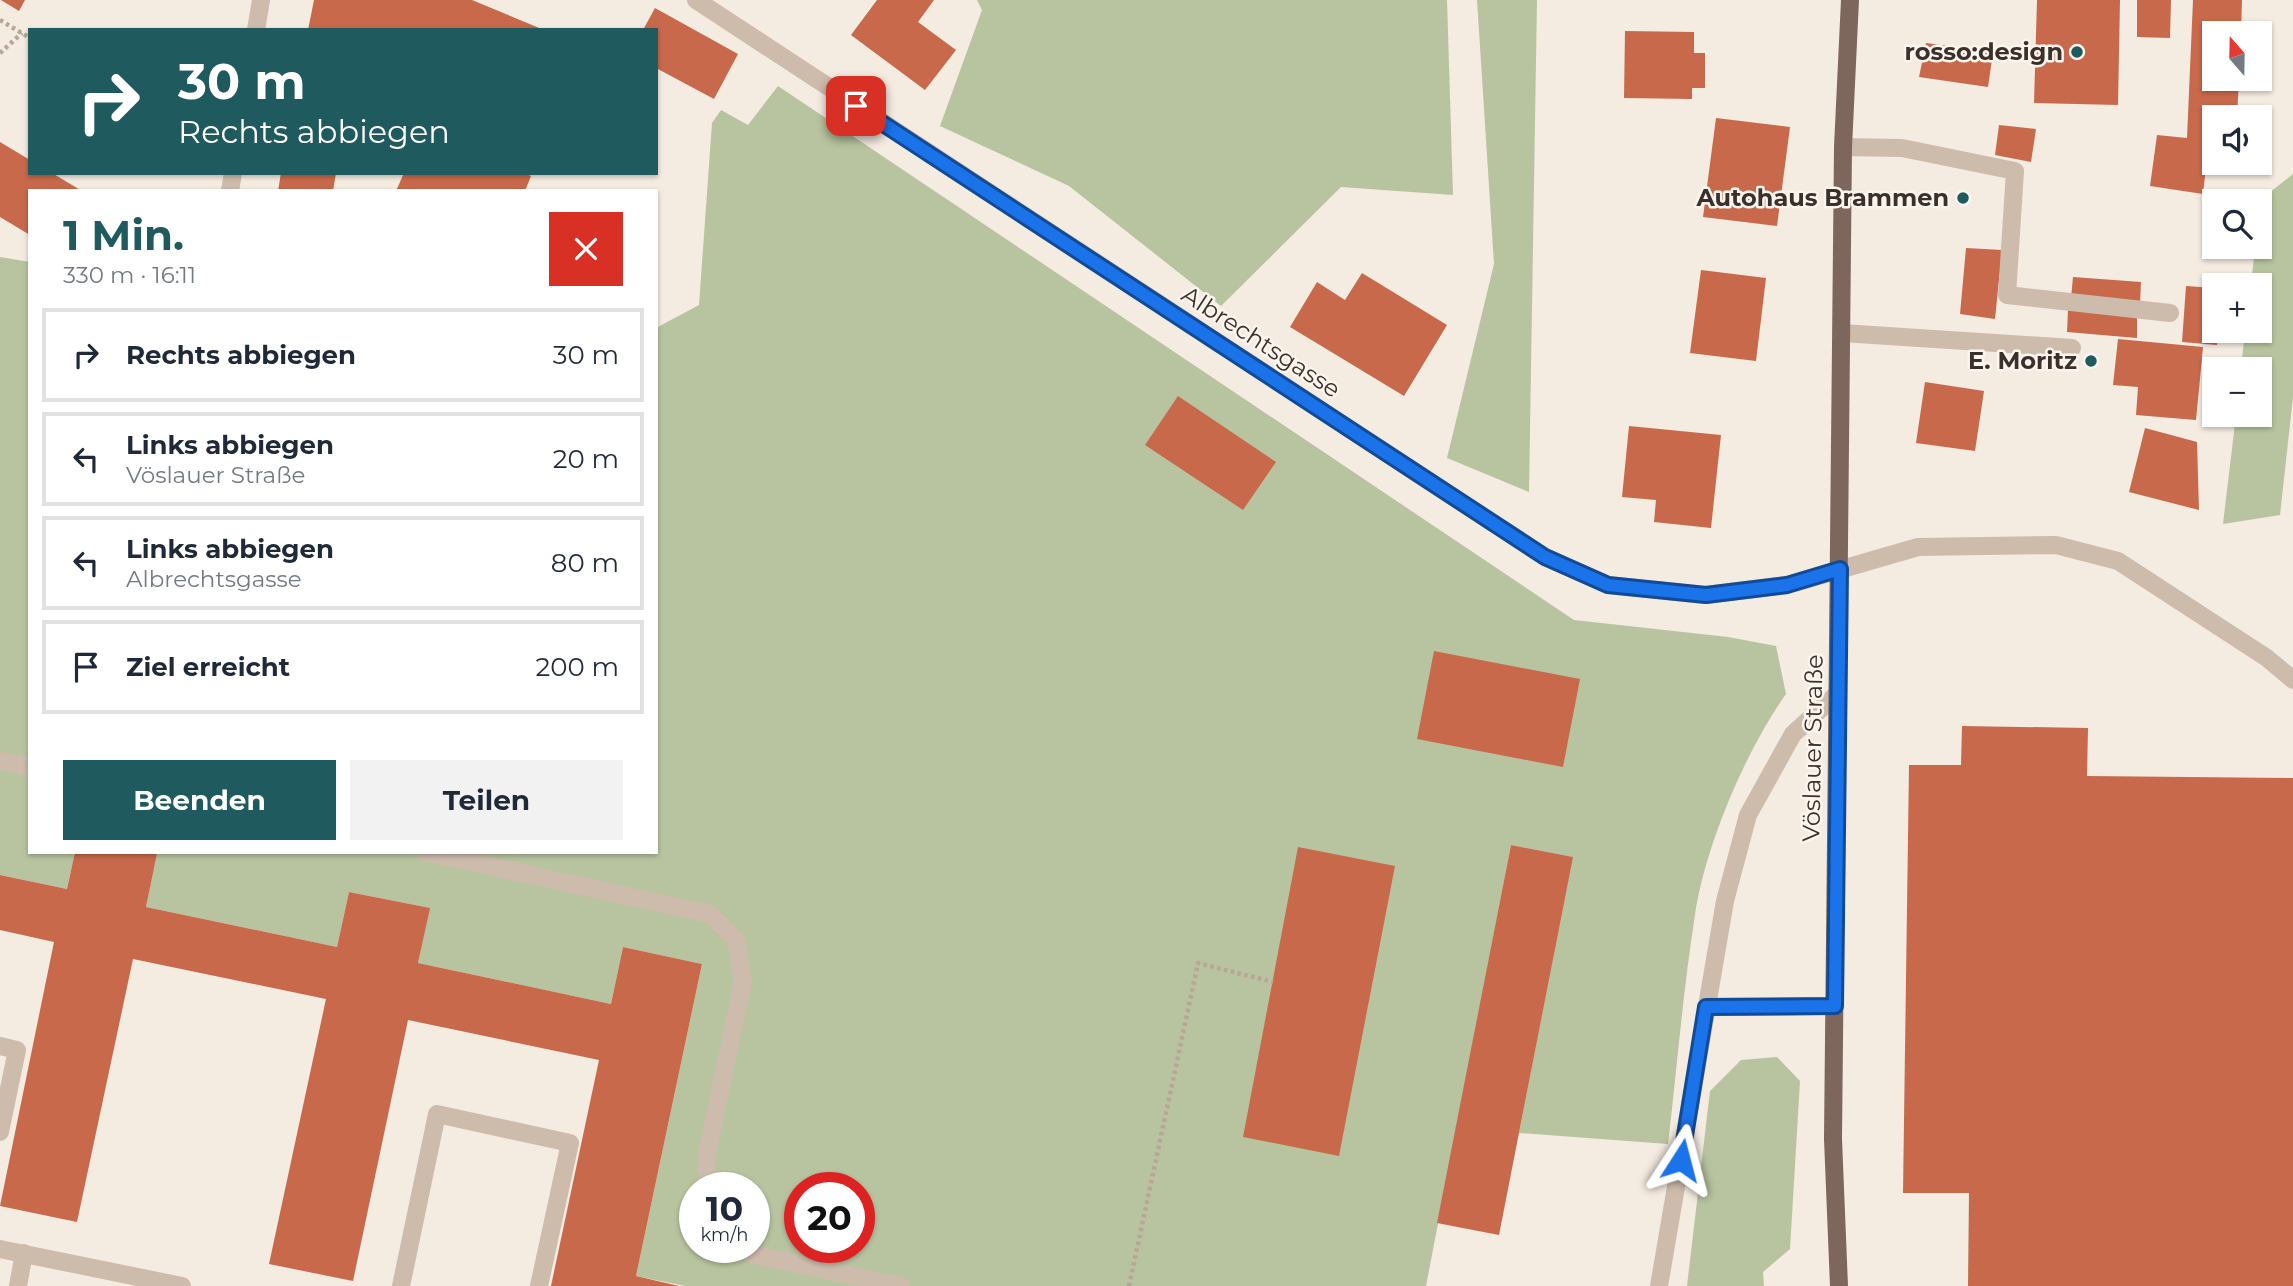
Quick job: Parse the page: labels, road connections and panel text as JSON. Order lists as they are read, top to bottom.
{
  "streets": {
    "main road": ["Vöslauer Straße"],
    "street": ["Albrechtsgasse"]
  },
  "crossings": [
    ["Albrechtsgasse", "Vöslauer Straße"]
  ],
  "places": ["rosso:design", "Autohaus Brammen", "E. Moritz"],
  "north": "top",
  "page": {
    "map_buttons": ["+", "−"],
    "turn": ["30 m", "Rechts abbiegen"],
    "heading": ["1 Min.", "330 m · 16:11"],
    "list": [
      {
        "name": "Rechts abbiegen",
        "value": "30 m"
      },
      {
        "name": "Links abbiegen",
        "note": "Vöslauer Straße",
        "value": "20 m"
      },
      {
        "name": "Links abbiegen",
        "note": "Albrechtsgasse",
        "value": "80 m"
      },
      {
        "name": "Ziel erreicht",
        "value": "200 m"
      }
    ],
    "buttons": ["Beenden", "Teilen"],
    "speed": "10 km/h",
    "limit": "20"
  }
}
